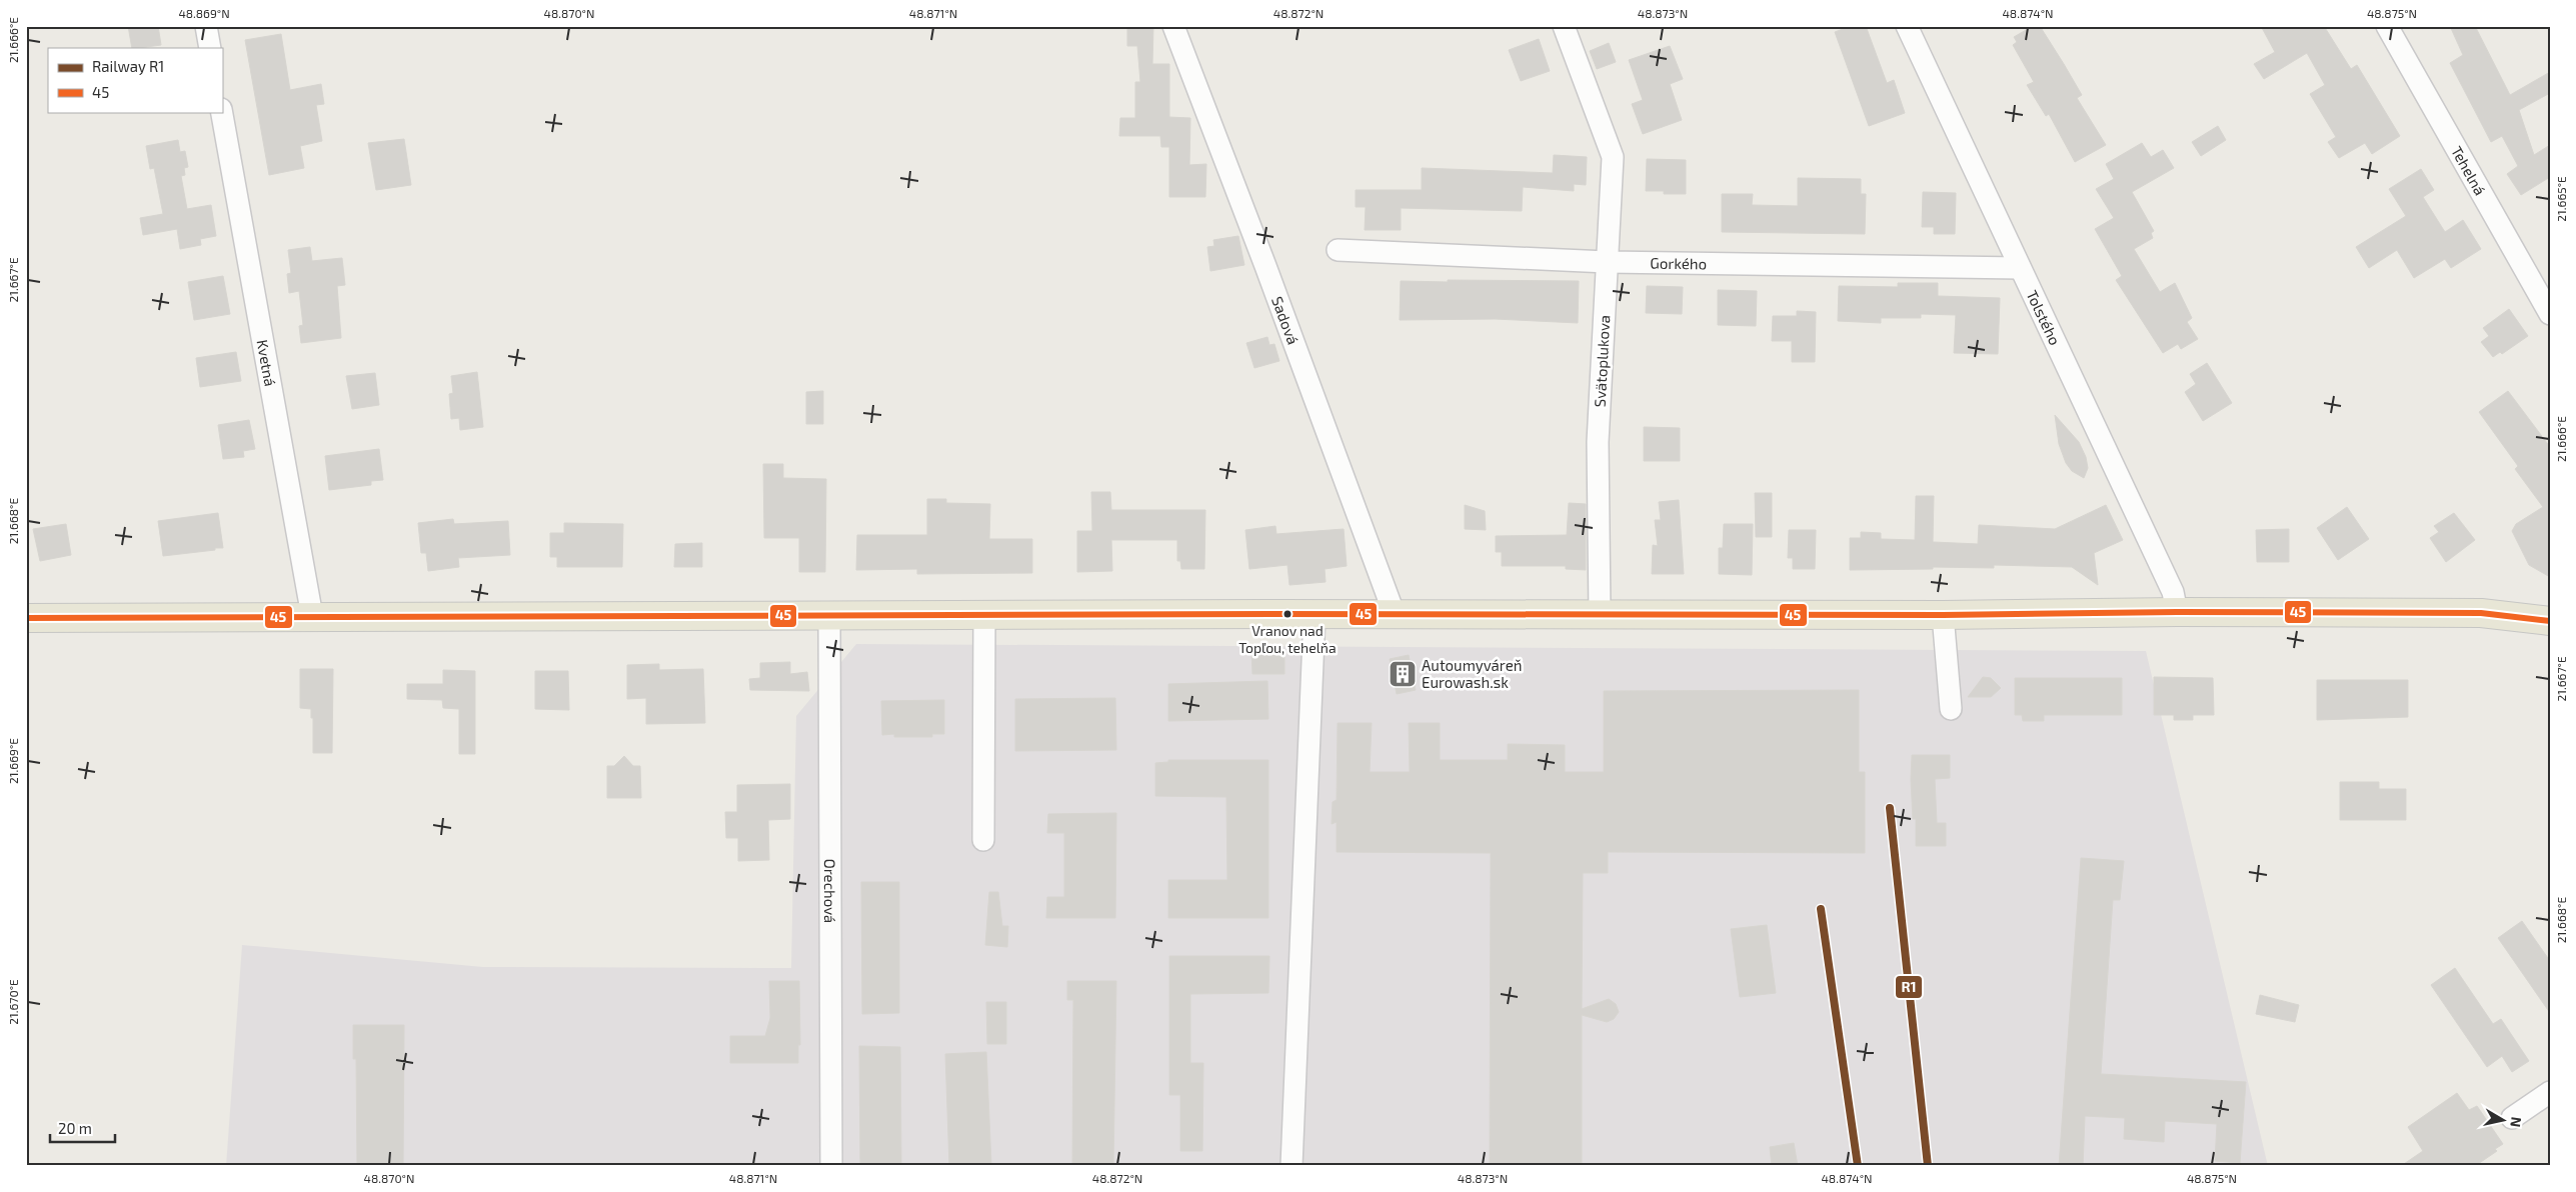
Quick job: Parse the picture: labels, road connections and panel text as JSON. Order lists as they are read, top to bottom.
{
  "streets": {
    "street": [
      "Tehelná",
      "Gorkého",
      "Tolstého",
      "Sadová",
      "Svätoplukova",
      "Kvetná",
      "Orechová"
    ]
  },
  "crossings": [
    ["Gorkého", "Tolstého"],
    ["Gorkého", "Svätoplukova"]
  ],
  "places": {
    "other": ["Vranov nad Topľou, tehelňa"],
    "building": ["Autoumyváreň Eurowash.sk"]
  },
  "lines": ["transit line 45", "rail line R1"],
  "legend": ["Railway R1", "45"],
  "scale_bar": "20 m",
  "north": "right",
  "coordinates": [
    "48.869°N",
    "48.870°N",
    "48.871°N",
    "48.872°N",
    "48.873°N",
    "48.874°N",
    "48.875°N",
    "21.666°E",
    "21.665°E",
    "21.667°E",
    "21.668°E",
    "21.669°E",
    "21.670°E"
  ]
}
